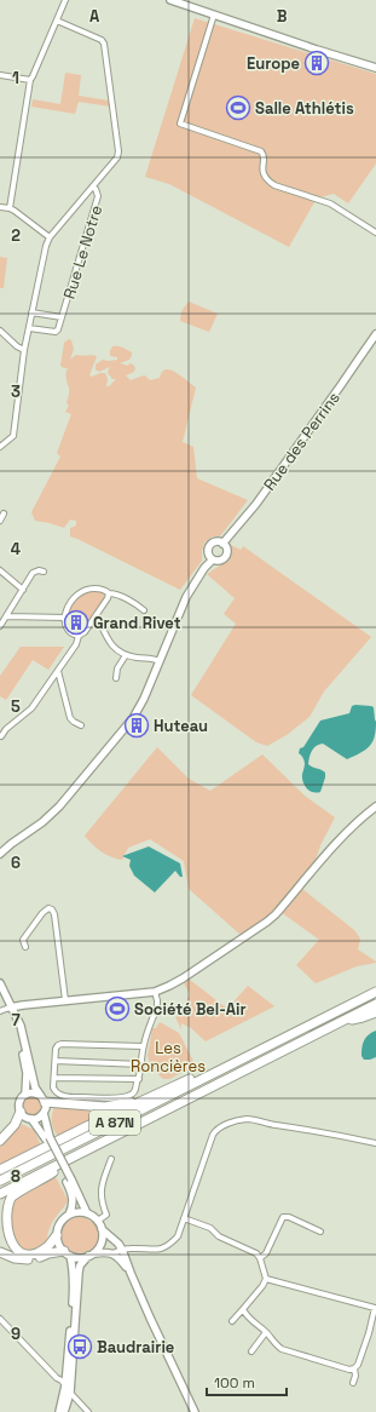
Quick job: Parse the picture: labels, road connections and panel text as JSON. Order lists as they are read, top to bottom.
{
  "streets": {
    "highway": ["A 87N"],
    "street": ["Rue Le Notre", "Rue des Perrins"]
  },
  "parks": ["Les Roncières"],
  "places": {
    "building": ["Europe", "Grand Rivet", "Huteau"],
    "sports": ["Salle Athlétis", "Société Bel-Air"],
    "bus stop": ["Baudrairie"]
  },
  "scale_bar": "100 m",
  "grid": {
    "columns": ["A", "B"],
    "rows": [
      "1",
      "2",
      "3",
      "4",
      "5",
      "6",
      "7",
      "8",
      "9"
    ]
  }
}
